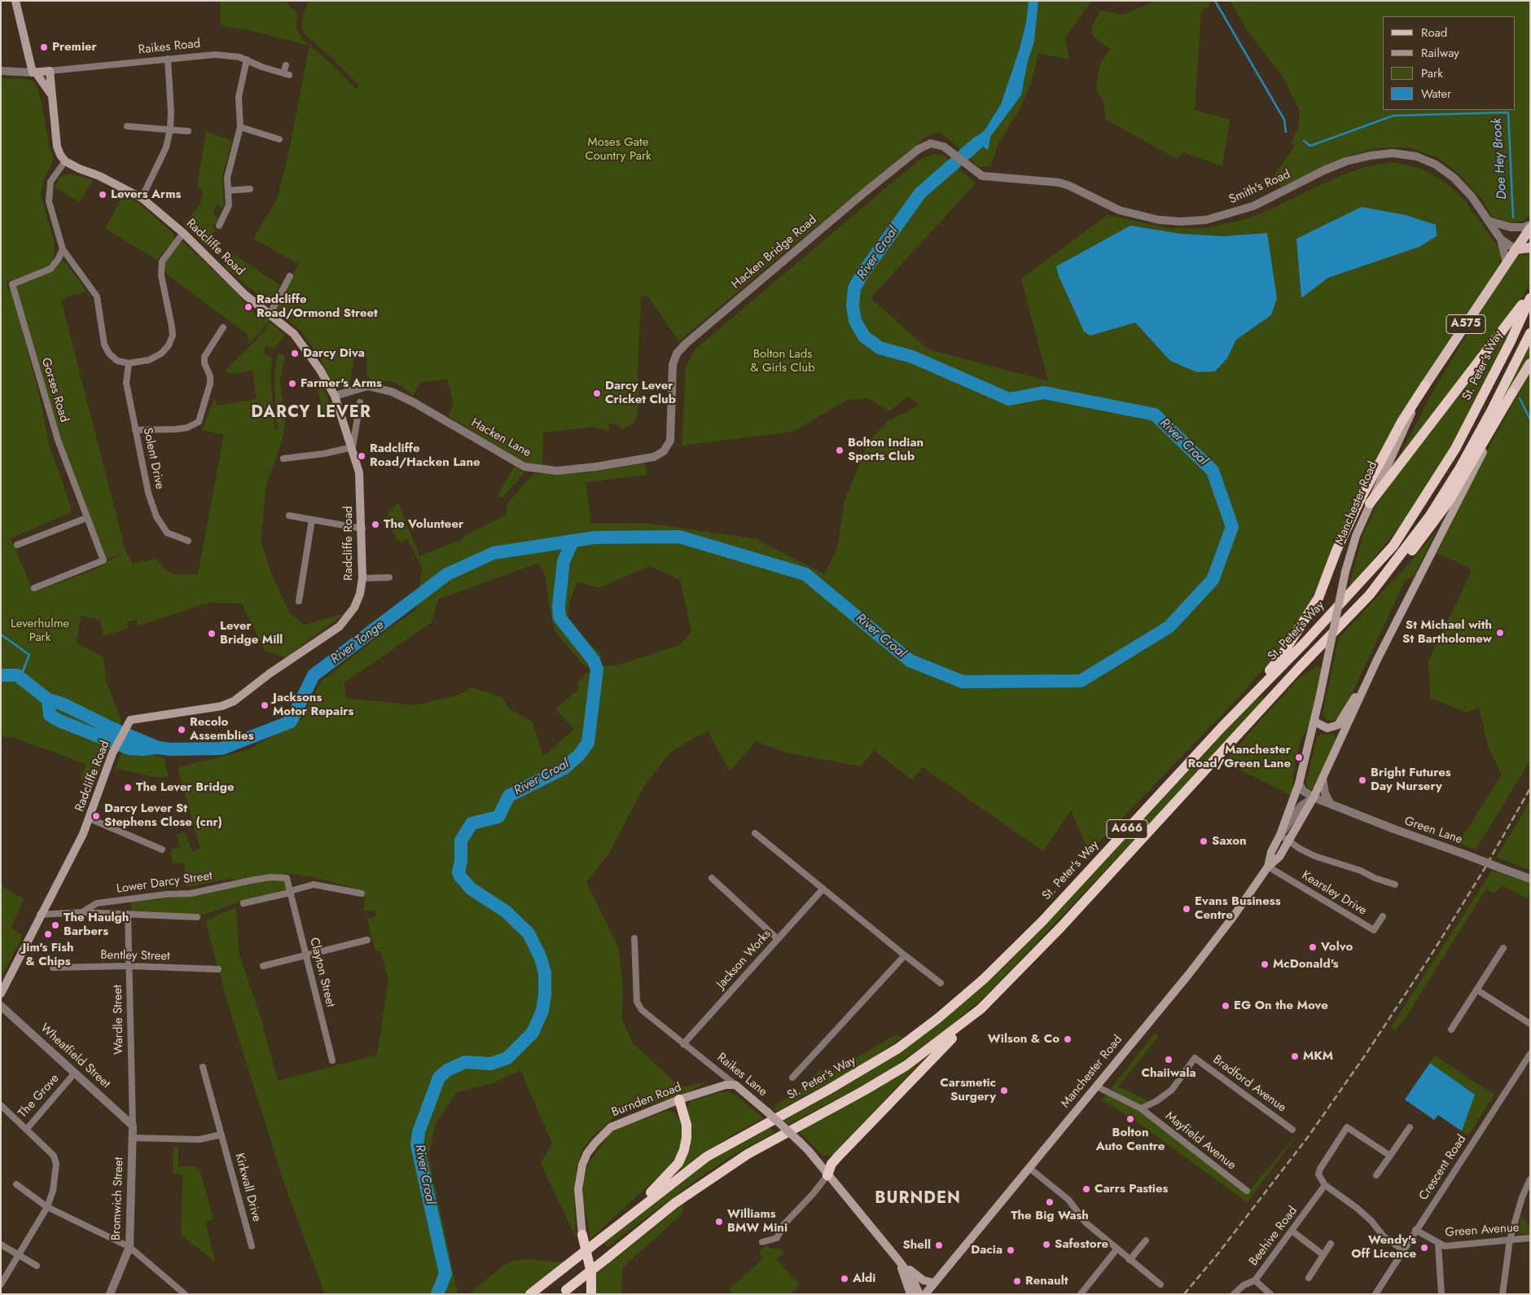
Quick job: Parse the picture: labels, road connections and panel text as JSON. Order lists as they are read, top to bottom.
{
  "streets": {
    "highway": ["St. Peter's Way", "A666"],
    "main road": [
      "Radcliffe Road",
      "A575",
      "Manchester Road",
      "Raikes Lane",
      "Burnden Road"
    ],
    "street": [
      "Raikes Road",
      "Smith's Road",
      "Hacken Bridge Road",
      "Gorses Road",
      "Hacken Lane",
      "Solent Drive",
      "Green Lane",
      "Lower Darcy Street",
      "Kearsley Drive",
      "Bentley Street",
      "Jackson Works",
      "Clayton Street",
      "Wardle Street",
      "Wheatfield Street",
      "Bradford Avenue",
      "The Grove",
      "Mayfield Avenue",
      "Crescent Road",
      "Kirkwall Drive",
      "Bromwich Street",
      "Green Avenue",
      "Beehive Road"
    ]
  },
  "crossings": [
    ["Smith's Road", "Hacken Bridge Road"],
    ["Smith's Road", "Manchester Road"],
    ["Radcliffe Road", "Hacken Lane"],
    ["Hacken Bridge Road", "Hacken Lane"],
    ["Manchester Road", "Green Lane"],
    ["Manchester Road", "Kearsley Drive"],
    ["Manchester Road", "Raikes Lane"],
    ["Lower Darcy Street", "Clayton Street"],
    ["Bentley Street", "Wardle Street"],
    ["Jackson Works", "Raikes Lane"],
    ["Wardle Street", "Wheatfield Street"],
    ["Wardle Street", "Bromwich Street"],
    ["Wheatfield Street", "The Grove"],
    ["Wheatfield Street", "Bromwich Street"],
    ["Raikes Lane", "Burnden Road"],
    ["Bradford Avenue", "Mayfield Avenue"],
    ["Crescent Road", "Green Avenue"]
  ],
  "districts": ["DARCY LEVER", "BURNDEN"],
  "water": ["Doe Hey Brook", "River Croal", "River Tonge"],
  "parks": ["Moses Gate Country Park", "Bolton Lads & Girls Club", "Leverhulme Park"],
  "places": [
    "Premier",
    "Levers Arms",
    "Radcliffe Road/Ormond Street",
    "Darcy Diva",
    "Farmer's Arms",
    "Darcy Lever Cricket Club",
    "Bolton Indian Sports Club",
    "Radcliffe Road/Hacken Lane",
    "The Volunteer",
    "St Michael with St Bartholomew",
    "Lever Bridge Mill",
    "Jacksons Motor Repairs",
    "Recolo Assemblies",
    "Manchester Road/Green Lane",
    "Bright Futures Day Nursery",
    "The Lever Bridge",
    "Darcy Lever St Stephens Close (cnr)",
    "Saxon",
    "Evans Business Centre",
    "The Haulgh Barbers",
    "Jim's Fish & Chips",
    "Volvo",
    "McDonald's",
    "EG On the Move",
    "Wilson & Co",
    "MKM",
    "Chaiiwala",
    "Carsmetic Surgery",
    "Bolton Auto Centre",
    "Carrs Pasties",
    "The Big Wash",
    "Williams BMW Mini",
    "Safestore",
    "Shell",
    "Wendy's Off Licence",
    "Dacia",
    "Aldi",
    "Renault"
  ],
  "legend": [
    "Road",
    "Railway",
    "Park",
    "Water"
  ]
}
